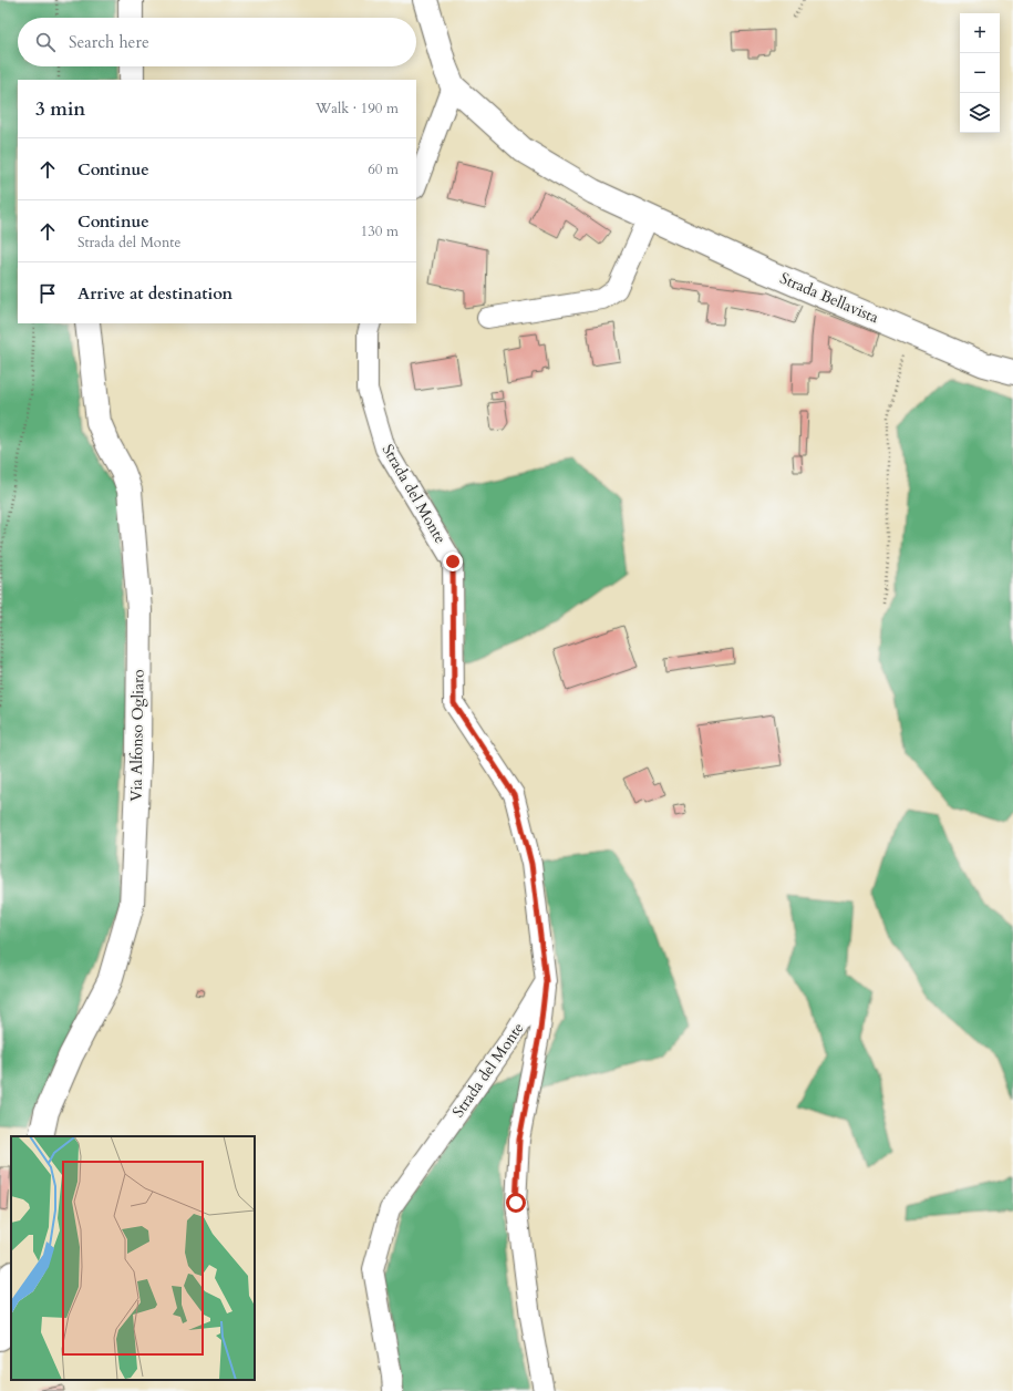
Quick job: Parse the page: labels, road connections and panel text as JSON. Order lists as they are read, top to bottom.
{
  "streets": {
    "main road": ["Strada Bellavista", "Via Alfonso Ogliaro"],
    "street": ["Strada del Monte"]
  },
  "page": {
    "map_buttons": ["+", "−"],
    "search": "Search here",
    "heading": ["3 min", "Walk · 190 m"],
    "list": [
      ["Continue", "60 m"],
      ["Continue", "Strada del Monte", "130 m"],
      "Arrive at destination"
    ]
  }
}
